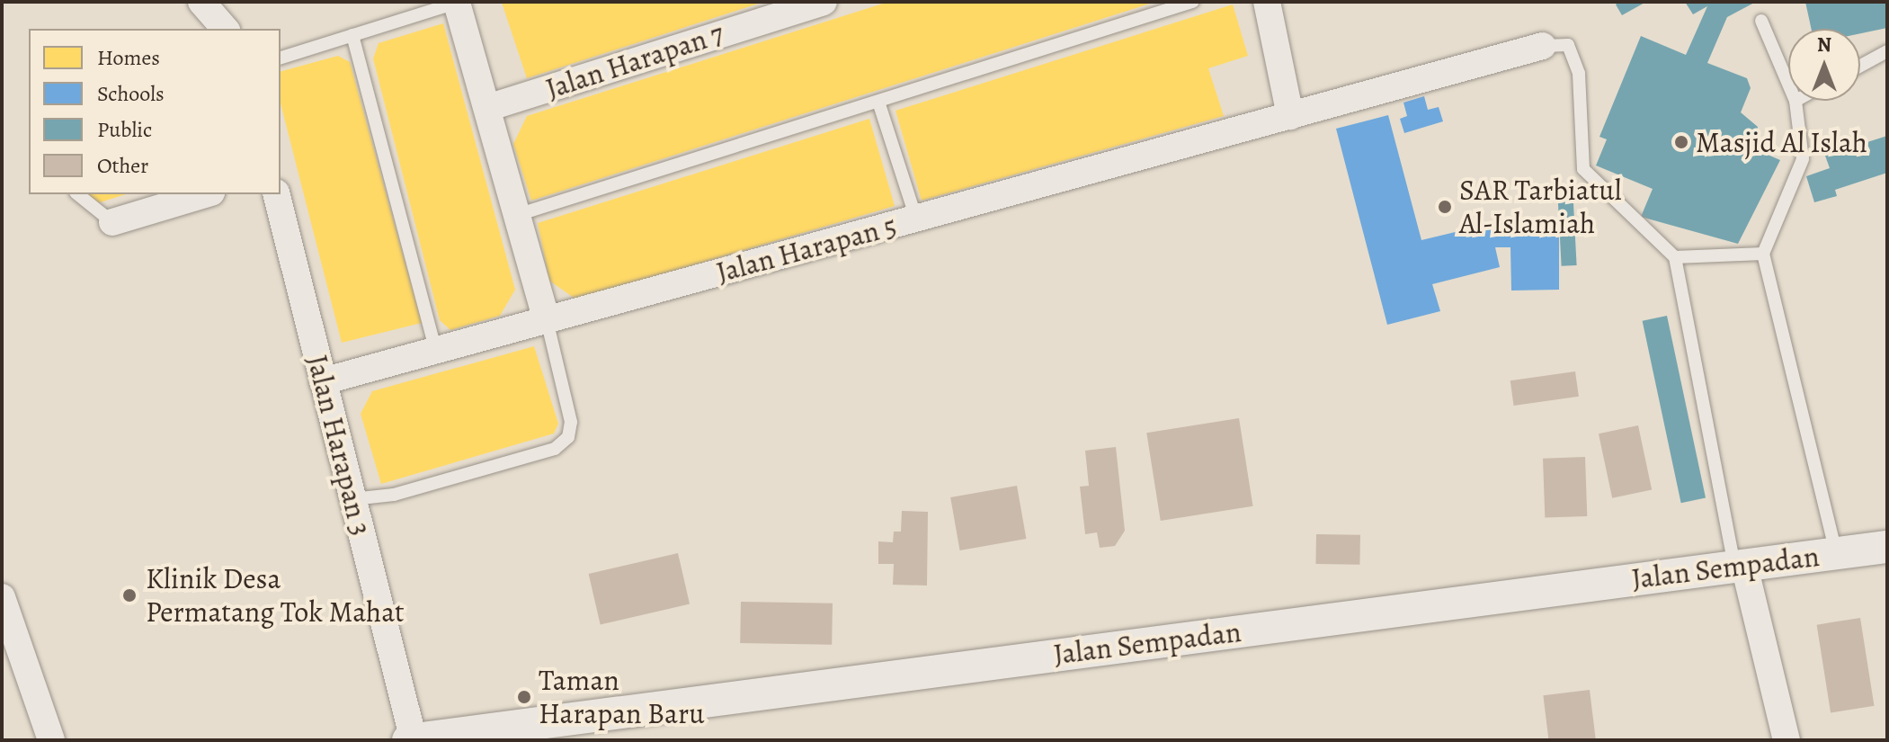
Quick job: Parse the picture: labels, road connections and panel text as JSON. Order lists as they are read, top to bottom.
{
  "streets": {
    "street": [
      "Jalan Harapan 7",
      "Jalan Harapan 5",
      "Jalan Harapan 3",
      "Jalan Sempadan"
    ]
  },
  "crossings": [
    ["Jalan Harapan 5", "Jalan Harapan 3"],
    ["Jalan Harapan 3", "Jalan Sempadan"]
  ],
  "places": [
    "Masjid Al Islah",
    "SAR Tarbiatul Al-Islamiah",
    "Klinik Desa Permatang Tok Mahat",
    "Taman Harapan Baru"
  ],
  "legend": [
    "Homes",
    "Schools",
    "Public",
    "Other"
  ],
  "north": "top"
}
